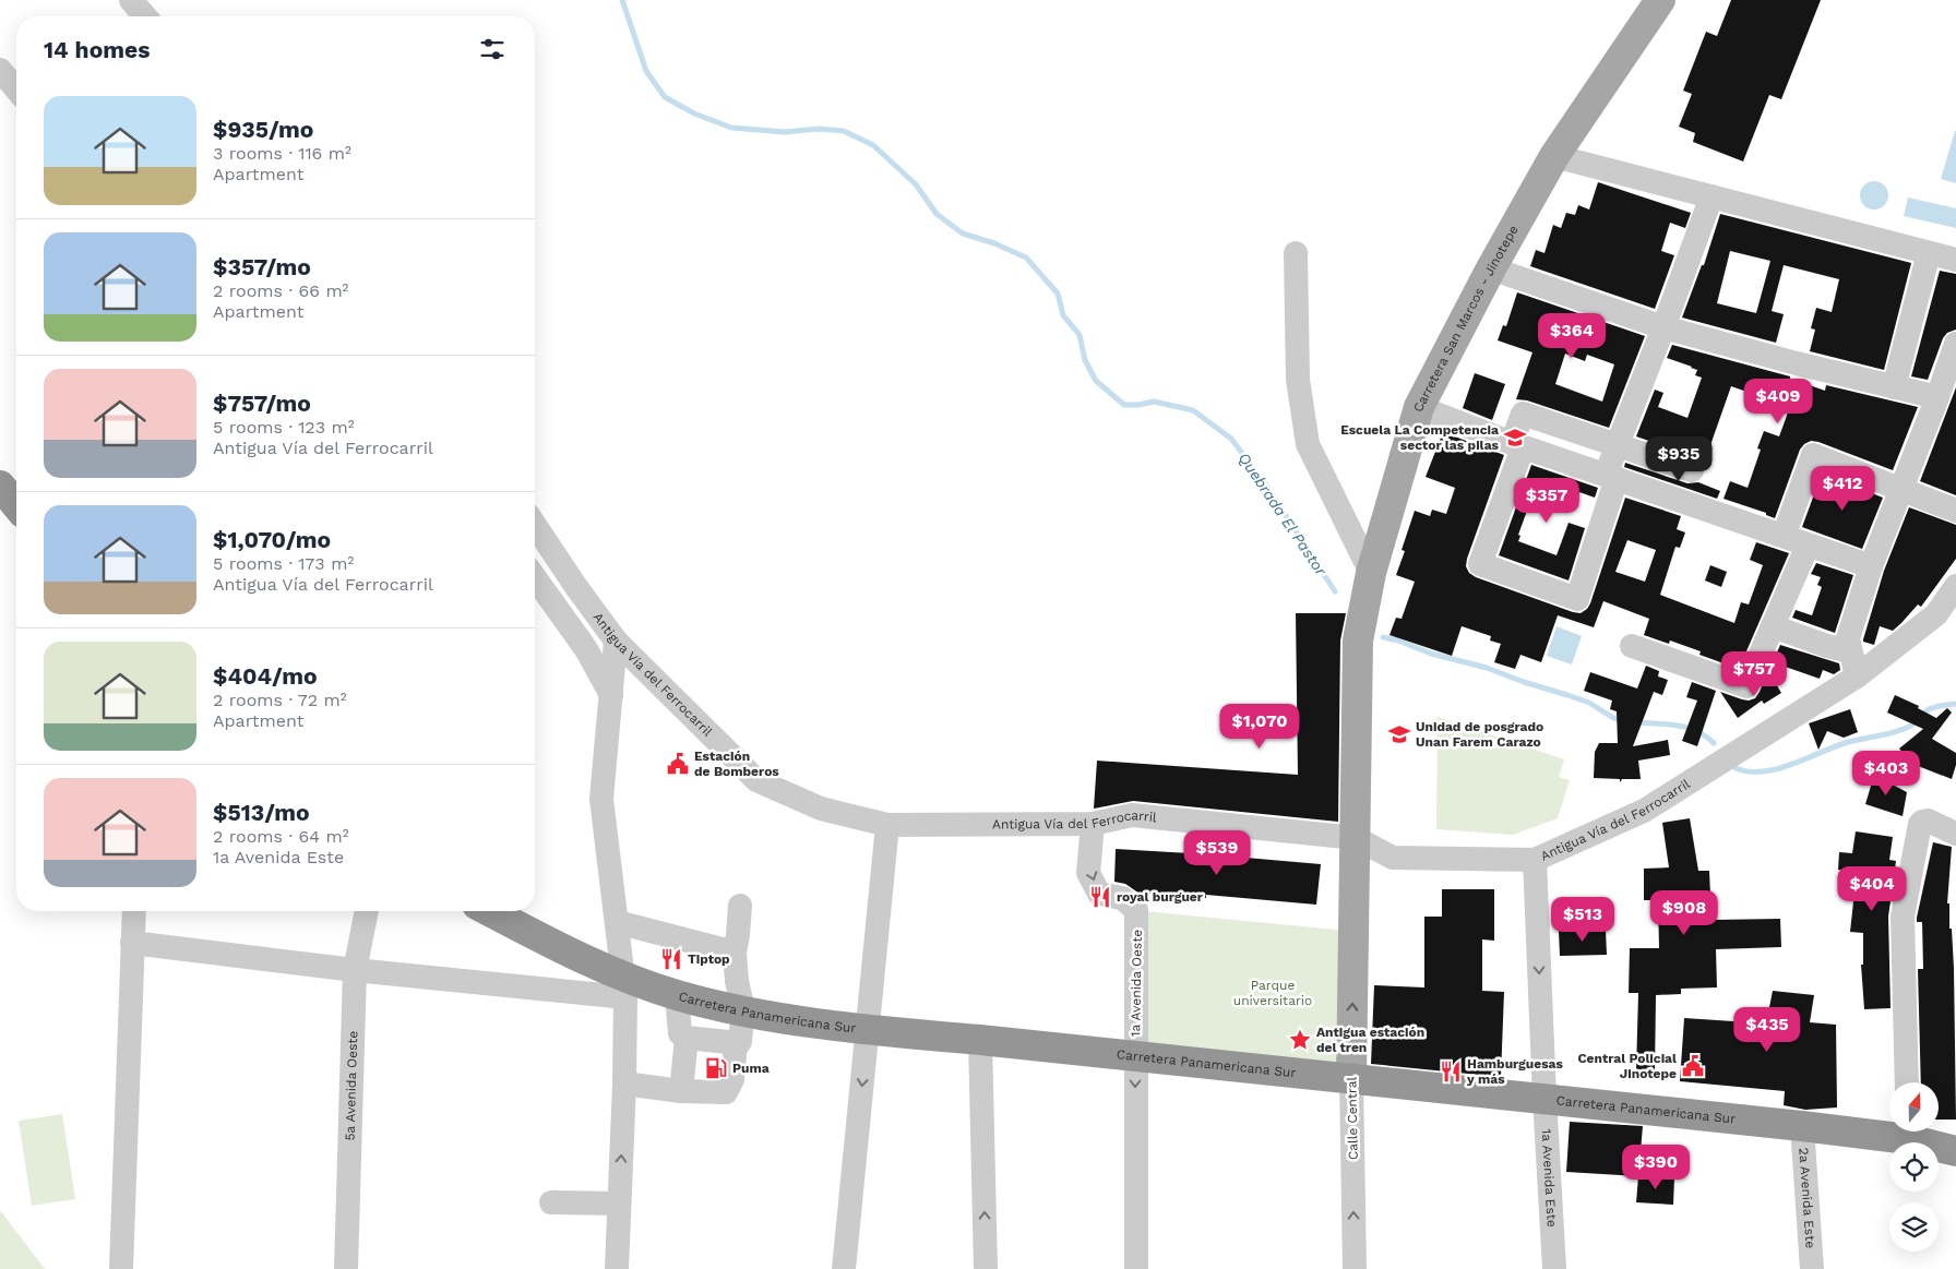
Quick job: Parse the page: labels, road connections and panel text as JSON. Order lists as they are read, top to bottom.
{
  "streets": {
    "highway": ["Carretera Panamericana Sur"],
    "main road": ["Carretera San Marcos - Jinotepe", "Calle Central"],
    "street": [
      "Antigua Vía del Ferrocarril",
      "1a Avenida Oeste",
      "5a Avenida Oeste",
      "1a Avenida Este",
      "2a Avenida Este"
    ]
  },
  "crossings": [
    ["Carretera San Marcos - Jinotepe", "Antigua Vía del Ferrocarril"],
    ["Carretera San Marcos - Jinotepe", "Calle Central"],
    ["Antigua Vía del Ferrocarril", "1a Avenida Oeste"],
    ["Antigua Vía del Ferrocarril", "Calle Central"],
    ["Antigua Vía del Ferrocarril", "1a Avenida Este"],
    ["1a Avenida Oeste", "Carretera Panamericana Sur"],
    ["Carretera Panamericana Sur", "Calle Central"],
    ["Carretera Panamericana Sur", "1a Avenida Este"],
    ["Carretera Panamericana Sur", "2a Avenida Este"]
  ],
  "one_way": ["Calle Central", "1a Avenida Este"],
  "water": ["Quebrada El Pastor"],
  "parks": ["Parque universitario"],
  "places": {
    "school or university": ["Escuela La Competencia sector las pilas", "Unidad de posgrado Unan Farem Carazo"],
    "public building": ["Estación de Bomberos", "Central Policial Jinotepe"],
    "restaurant": ["royal burguer", "Tiptop", "Hamburguesas y más"],
    "place": ["Antigua estación del tren"],
    "fuel station": ["Puma"]
  },
  "north": "top",
  "page": {
    "heading": "14 homes",
    "list": [
      {
        "name": "$935/mo",
        "note": "3 rooms · 116 m² · Apartment"
      },
      {
        "name": "$357/mo",
        "note": "2 rooms · 66 m² · Apartment"
      },
      {
        "name": "$757/mo",
        "note": "5 rooms · 123 m² · Antigua Vía del Ferrocarril"
      },
      {
        "name": "$1,070/mo",
        "note": "5 rooms · 173 m² · Antigua Vía del Ferrocarril"
      },
      {
        "name": "$404/mo",
        "note": "2 rooms · 72 m² · Apartment"
      },
      {
        "name": "$513/mo",
        "note": "2 rooms · 64 m² · 1a Avenida Este"
      }
    ],
    "price": [
      "$364",
      "$409",
      "$935",
      "$412",
      "$357",
      "$757",
      "$1,070",
      "$403",
      "$539",
      "$404",
      "$908",
      "$513",
      "$435",
      "$390"
    ]
  }
}
